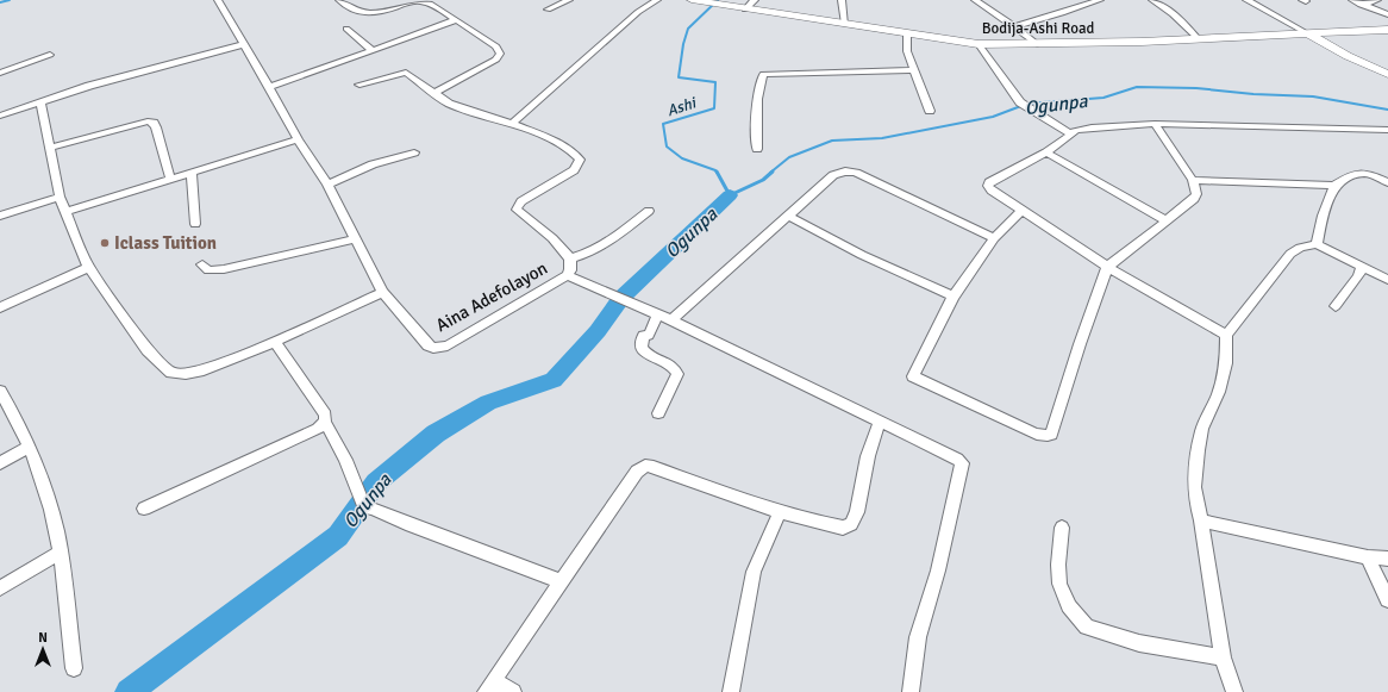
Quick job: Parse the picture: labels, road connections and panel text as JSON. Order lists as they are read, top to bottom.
{
  "streets": {
    "street": ["Bodija-Ashi Road", "Aina Adefolayon"]
  },
  "water": ["Ogunpa", "Ashi"],
  "places": ["Iclass Tuition"],
  "north": "top"
}
